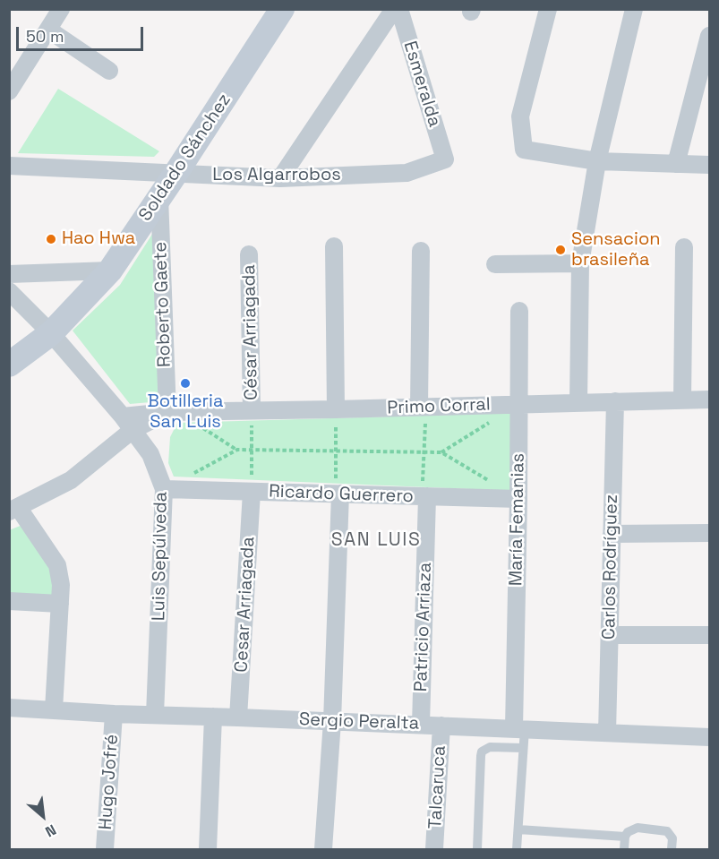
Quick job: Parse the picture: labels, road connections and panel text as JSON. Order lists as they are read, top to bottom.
{
  "streets": {
    "street": [
      "Esmeralda",
      "Soldado Sánchez",
      "Los Algarrobos",
      "Roberto Gaete",
      "César Arriagada",
      "Primo Corral",
      "Ricardo Guerrero",
      "María Femanias",
      "Luis Sepúlveda",
      "Carlos Rodríguez",
      "Cesar Arriagada",
      "Patricio Arriaza",
      "Sergio Peralta",
      "Hugo Jofré",
      "Talcaruca"
    ]
  },
  "crossings": [
    ["Esmeralda", "Los Algarrobos"],
    ["Soldado Sánchez", "Los Algarrobos"],
    ["Soldado Sánchez", "Roberto Gaete"],
    ["Soldado Sánchez", "Luis Sepúlveda"],
    ["Roberto Gaete", "Primo Corral"],
    ["César Arriagada", "Primo Corral"],
    ["Primo Corral", "María Femanias"],
    ["Primo Corral", "Luis Sepúlveda"],
    ["Primo Corral", "Carlos Rodríguez"],
    ["Ricardo Guerrero", "María Femanias"],
    ["Ricardo Guerrero", "Luis Sepúlveda"],
    ["Ricardo Guerrero", "Cesar Arriagada"],
    ["Ricardo Guerrero", "Patricio Arriaza"],
    ["María Femanias", "Sergio Peralta"],
    ["Luis Sepúlveda", "Sergio Peralta"],
    ["Carlos Rodríguez", "Sergio Peralta"],
    ["Cesar Arriagada", "Sergio Peralta"],
    ["Patricio Arriaza", "Sergio Peralta"],
    ["Sergio Peralta", "Hugo Jofré"],
    ["Sergio Peralta", "Talcaruca"]
  ],
  "districts": ["SAN LUIS"],
  "places": ["Hao Hwa", "Sensacion brasileña", "Botilleria San Luis"],
  "scale_bar": "50 m",
  "north": "bottom right"
}
